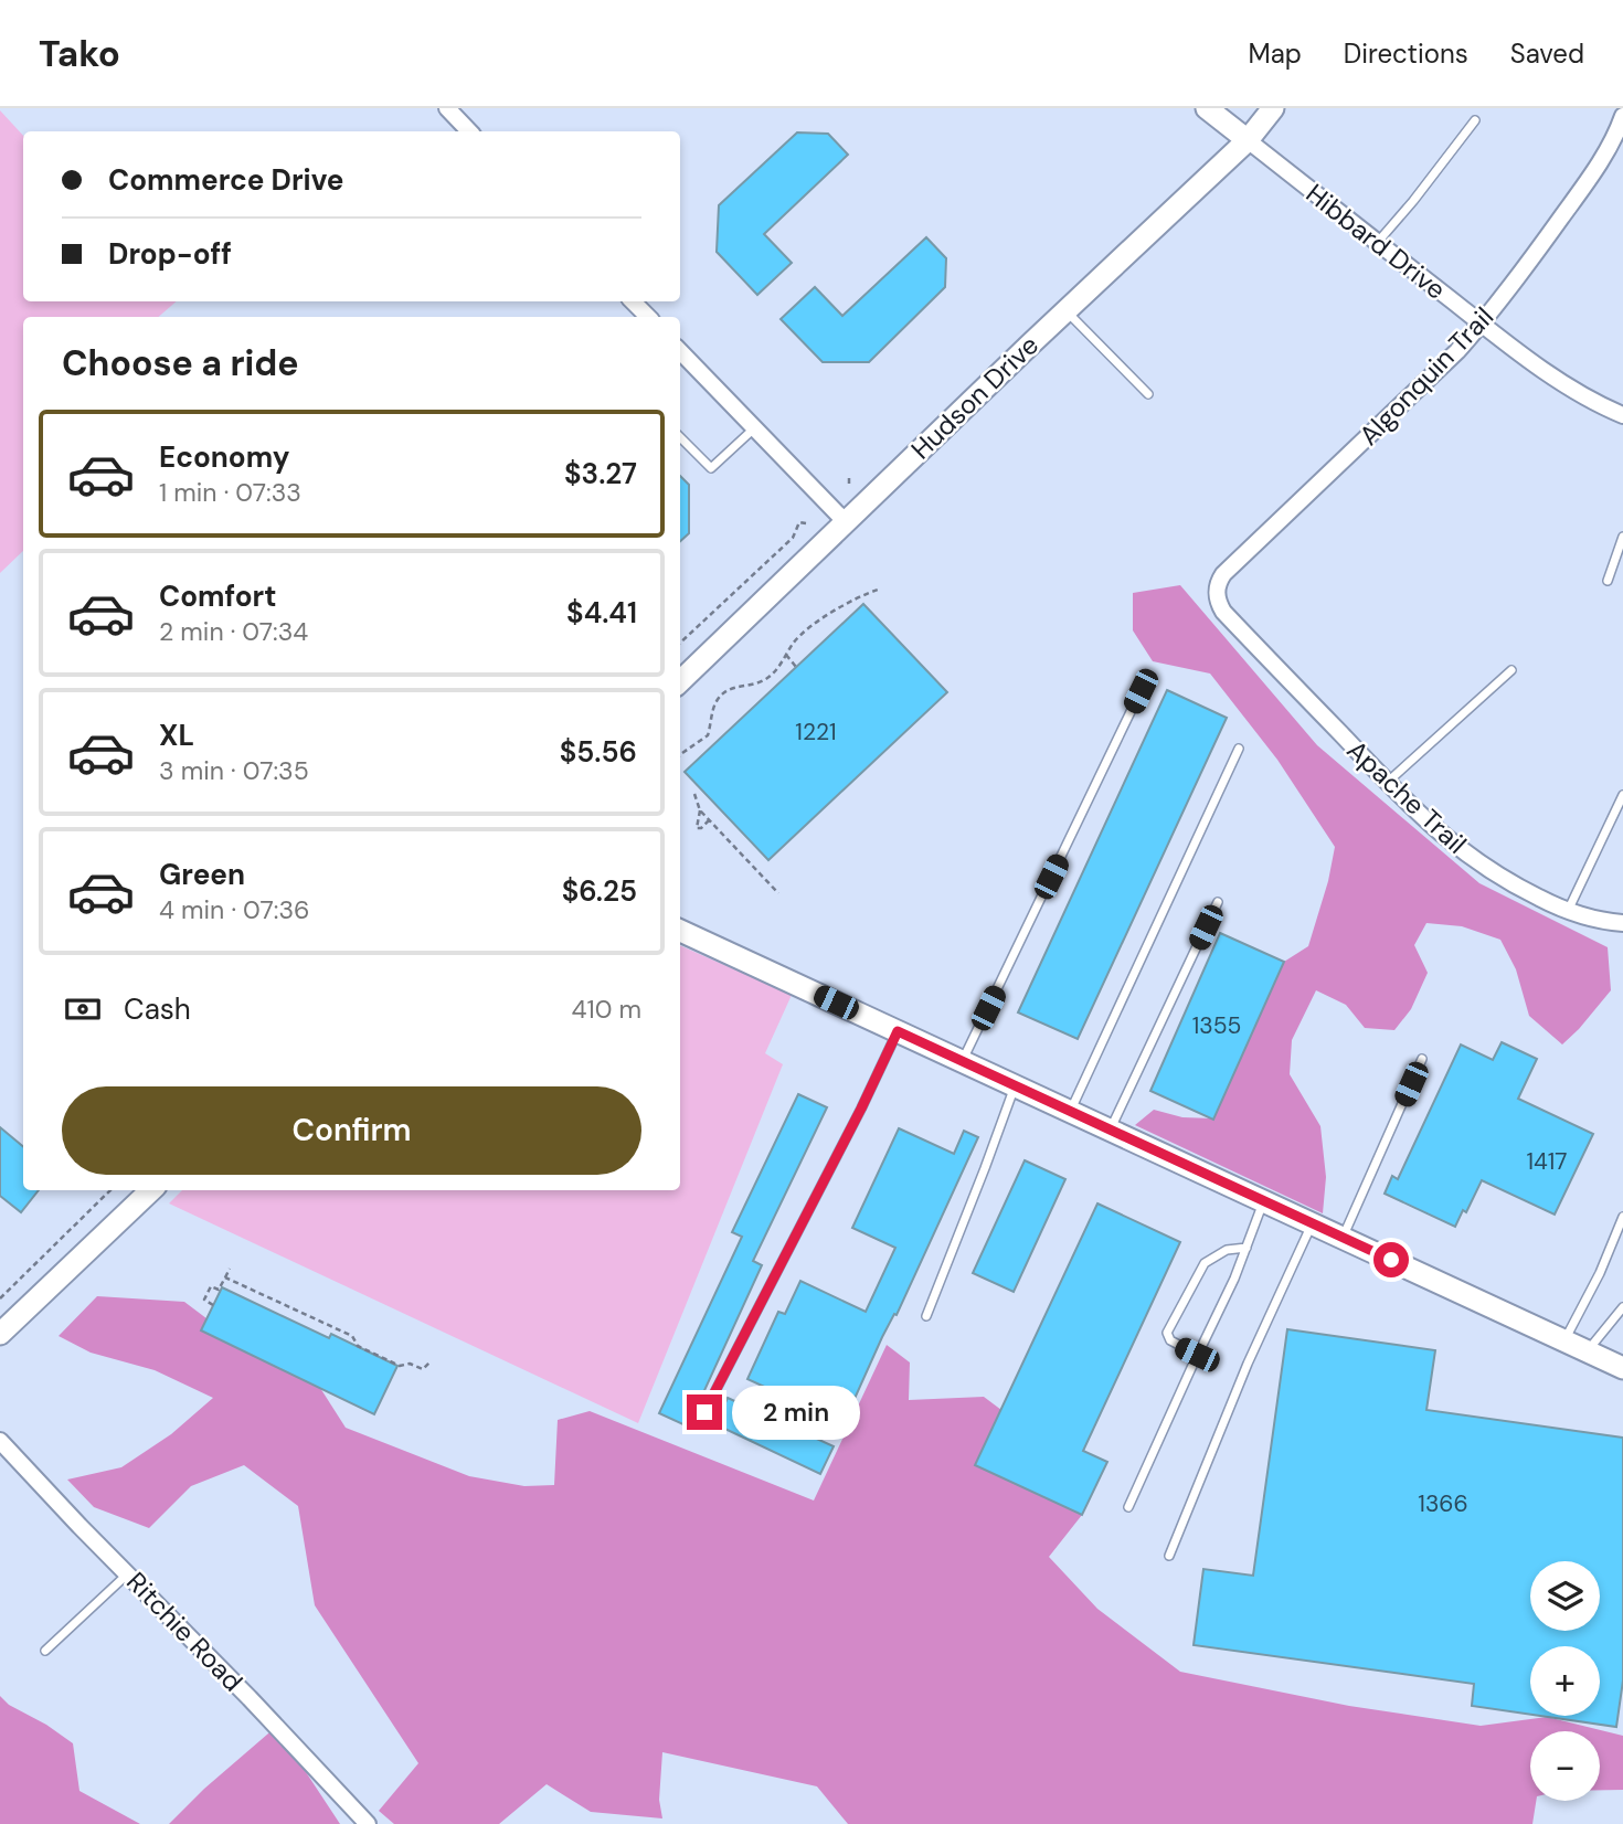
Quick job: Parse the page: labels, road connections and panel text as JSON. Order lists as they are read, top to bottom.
{
  "streets": {
    "street": [
      "Hibbard Drive",
      "Algonquin Trail",
      "Hudson Drive",
      "Apache Trail",
      "Ritchie Road"
    ]
  },
  "crossings": [
    ["Hibbard Drive", "Algonquin Trail"],
    ["Hibbard Drive", "Hudson Drive"],
    ["Algonquin Trail", "Apache Trail"]
  ],
  "house_numbers": [
    "1221",
    "1355",
    "1417",
    "1366"
  ],
  "page": {
    "header": "Tako",
    "nav": ["Map", "Directions", "Saved"],
    "banner": ["Commerce Drive", "Drop-off"],
    "heading": "Choose a ride",
    "list": [
      {
        "name": "Economy",
        "note": "1 min · 07:33",
        "value": "$3.27"
      },
      {
        "name": "Comfort",
        "note": "2 min · 07:34",
        "value": "$4.41"
      },
      {
        "name": "XL",
        "note": "3 min · 07:35",
        "value": "$5.56"
      },
      {
        "name": "Green",
        "note": "4 min · 07:36",
        "value": "$6.25"
      }
    ],
    "pay": ["Cash", "410 m"],
    "buttons": "Confirm",
    "bubble": "2 min",
    "map_buttons": ["+", "−"]
  }
}
